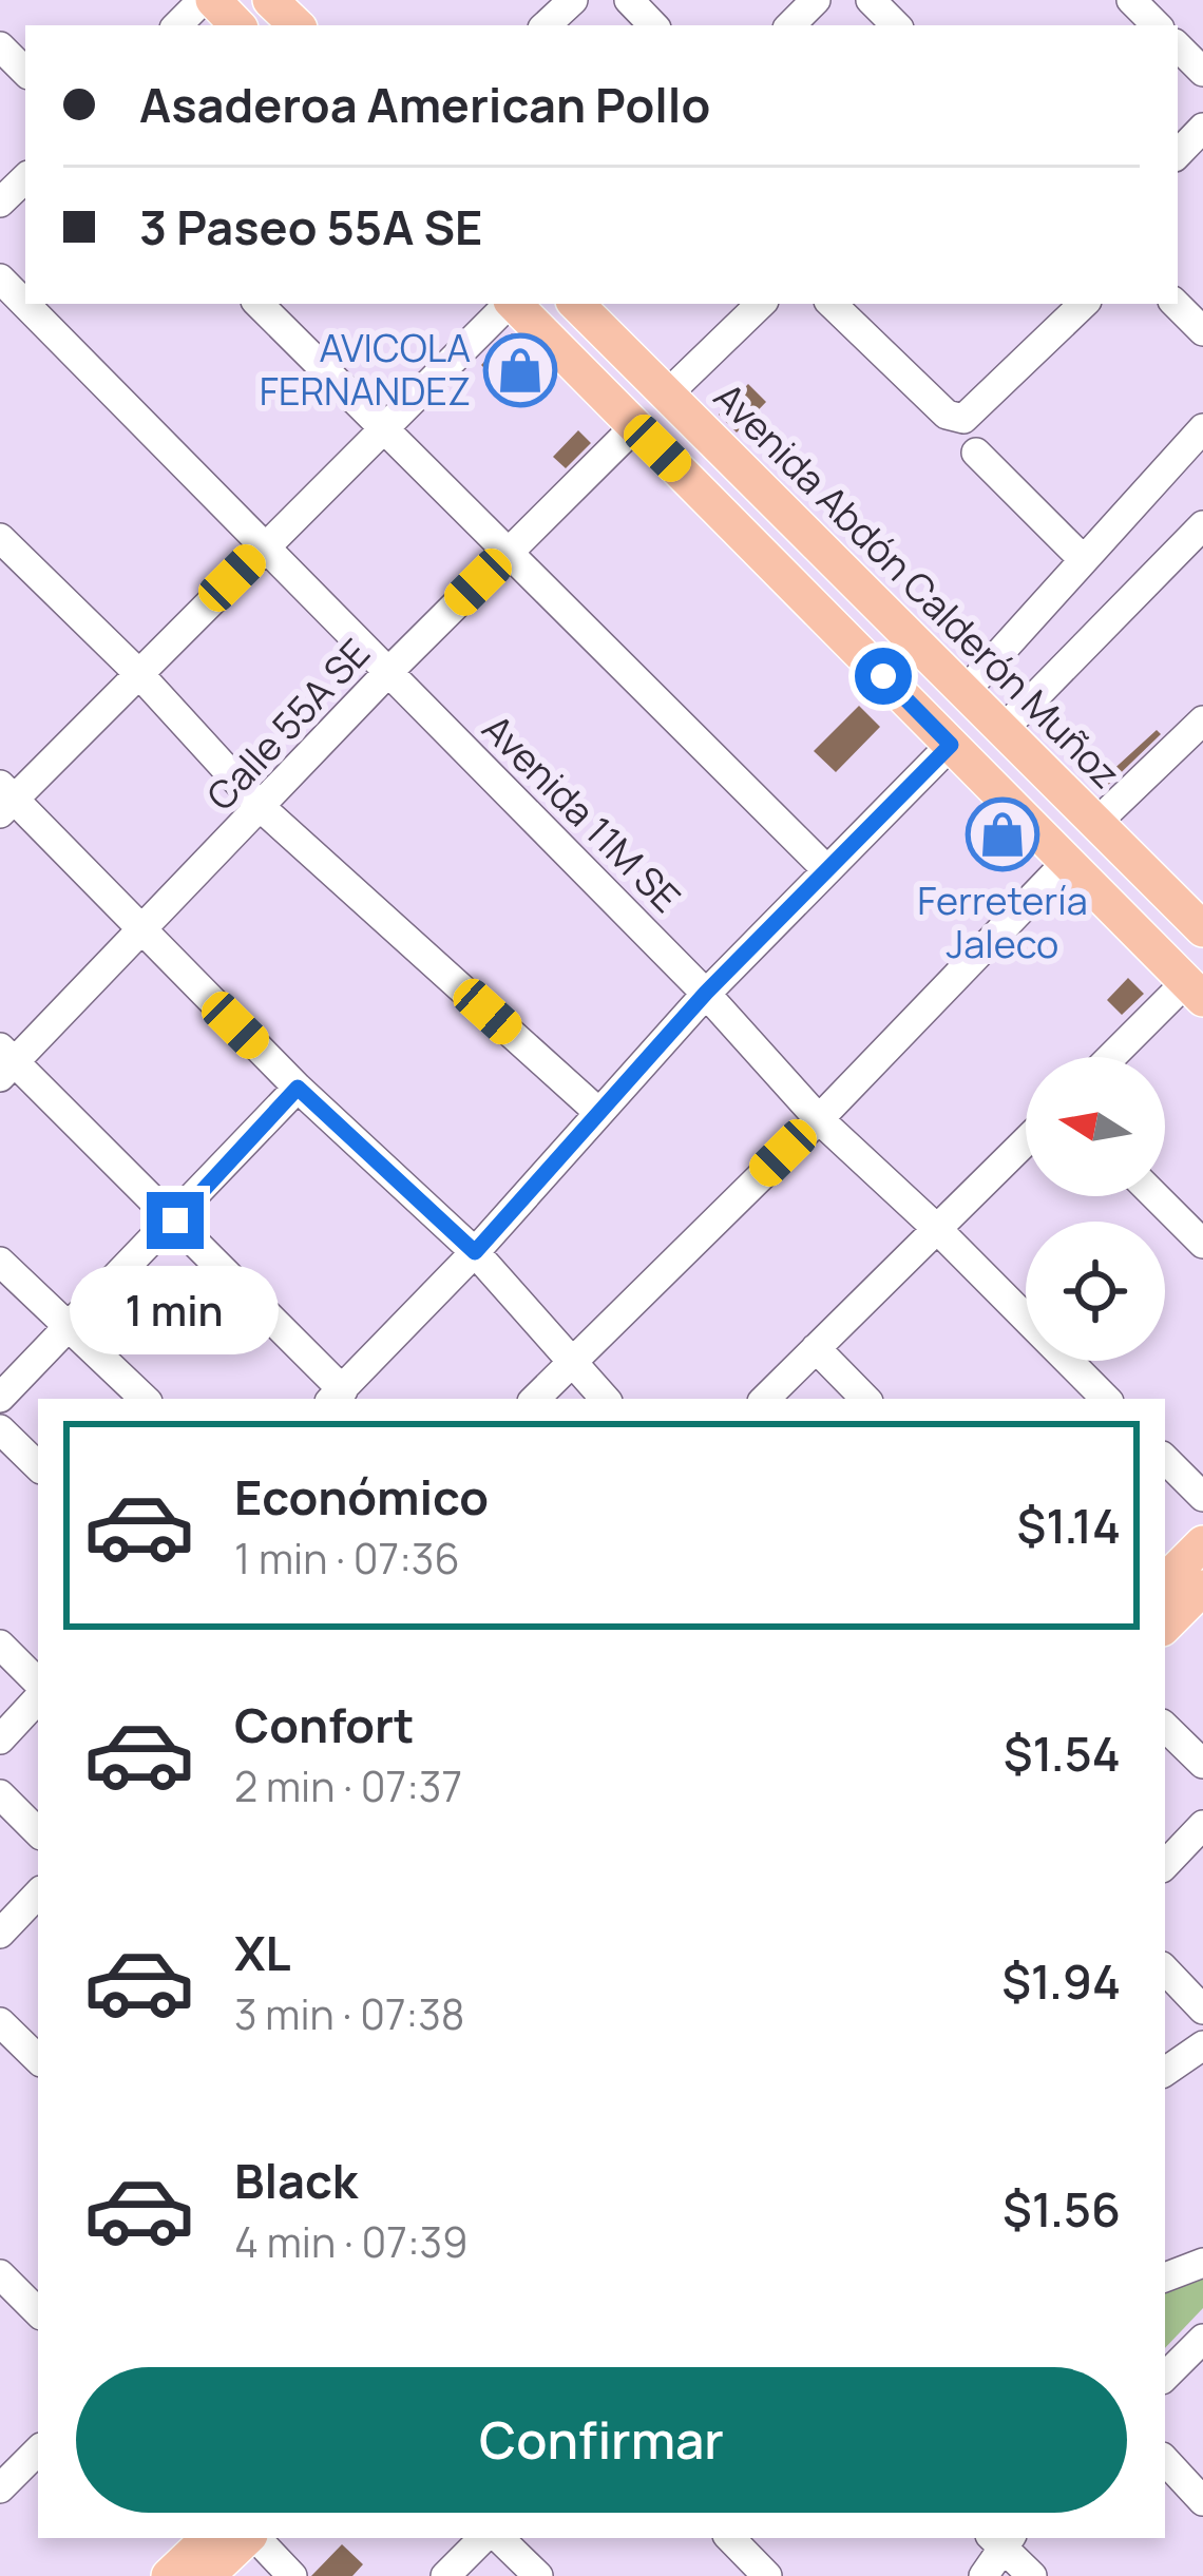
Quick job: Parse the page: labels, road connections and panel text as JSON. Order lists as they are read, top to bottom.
{
  "streets": {
    "main road": ["Avenida Abdón Calderón Muñoz"],
    "street": ["Calle 55A SE", "Avenida 11M SE"]
  },
  "crossings": [
    ["Calle 55A SE", "Avenida 11M SE"]
  ],
  "places": {
    "shop": ["AVICOLA FERNANDEZ", "Ferretería Jaleco"]
  },
  "north": "left",
  "page": {
    "banner": ["Asaderoa American Pollo", "3 Paseo 55A SE"],
    "bubble": "1 min",
    "list": [
      {
        "name": "Económico",
        "note": "1 min · 07:36",
        "value": "$1.14"
      },
      {
        "name": "Confort",
        "note": "2 min · 07:37",
        "value": "$1.54"
      },
      {
        "name": "XL",
        "note": "3 min · 07:38",
        "value": "$1.94"
      },
      {
        "name": "Black",
        "note": "4 min · 07:39",
        "value": "$1.56"
      }
    ],
    "buttons": "Confirmar"
  }
}
